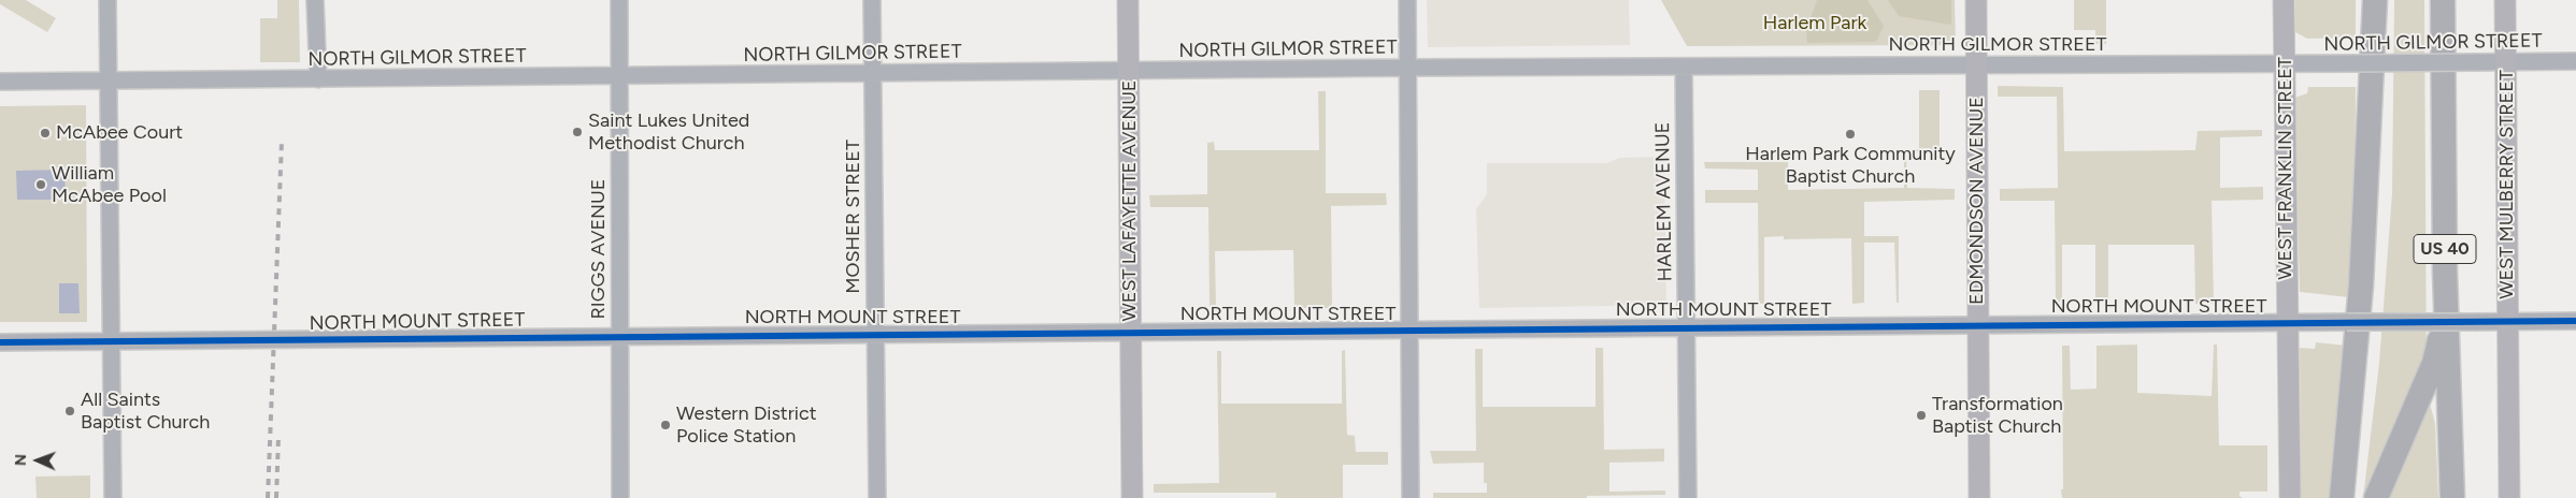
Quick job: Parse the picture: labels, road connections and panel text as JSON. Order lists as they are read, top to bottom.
{
  "streets": {
    "highway": ["US 40"],
    "main road": [
      "WEST FRANKLIN STREET",
      "WEST MULBERRY STREET",
      "WEST LAFAYETTE AVENUE",
      "EDMONDSON AVENUE"
    ],
    "street": [
      "NORTH GILMOR STREET",
      "HARLEM AVENUE",
      "MOSHER STREET",
      "RIGGS AVENUE",
      "NORTH MOUNT STREET"
    ]
  },
  "crossings": [
    ["NORTH GILMOR STREET", "WEST FRANKLIN STREET"],
    ["NORTH GILMOR STREET", "WEST MULBERRY STREET"],
    ["NORTH GILMOR STREET", "WEST LAFAYETTE AVENUE"],
    ["NORTH GILMOR STREET", "EDMONDSON AVENUE"],
    ["NORTH GILMOR STREET", "HARLEM AVENUE"],
    ["NORTH GILMOR STREET", "MOSHER STREET"],
    ["NORTH GILMOR STREET", "RIGGS AVENUE"],
    ["WEST FRANKLIN STREET", "NORTH MOUNT STREET"],
    ["WEST MULBERRY STREET", "NORTH MOUNT STREET"],
    ["WEST LAFAYETTE AVENUE", "NORTH MOUNT STREET"],
    ["EDMONDSON AVENUE", "NORTH MOUNT STREET"],
    ["HARLEM AVENUE", "NORTH MOUNT STREET"],
    ["MOSHER STREET", "NORTH MOUNT STREET"],
    ["RIGGS AVENUE", "NORTH MOUNT STREET"]
  ],
  "parks": ["Harlem Park"],
  "places": [
    "Saint Lukes United Methodist Church",
    "McAbee Court",
    "Harlem Park Community Baptist Church",
    "William McAbee Pool",
    "All Saints Baptist Church",
    "Transformation Baptist Church",
    "Western District Police Station"
  ],
  "north": "left"
}
